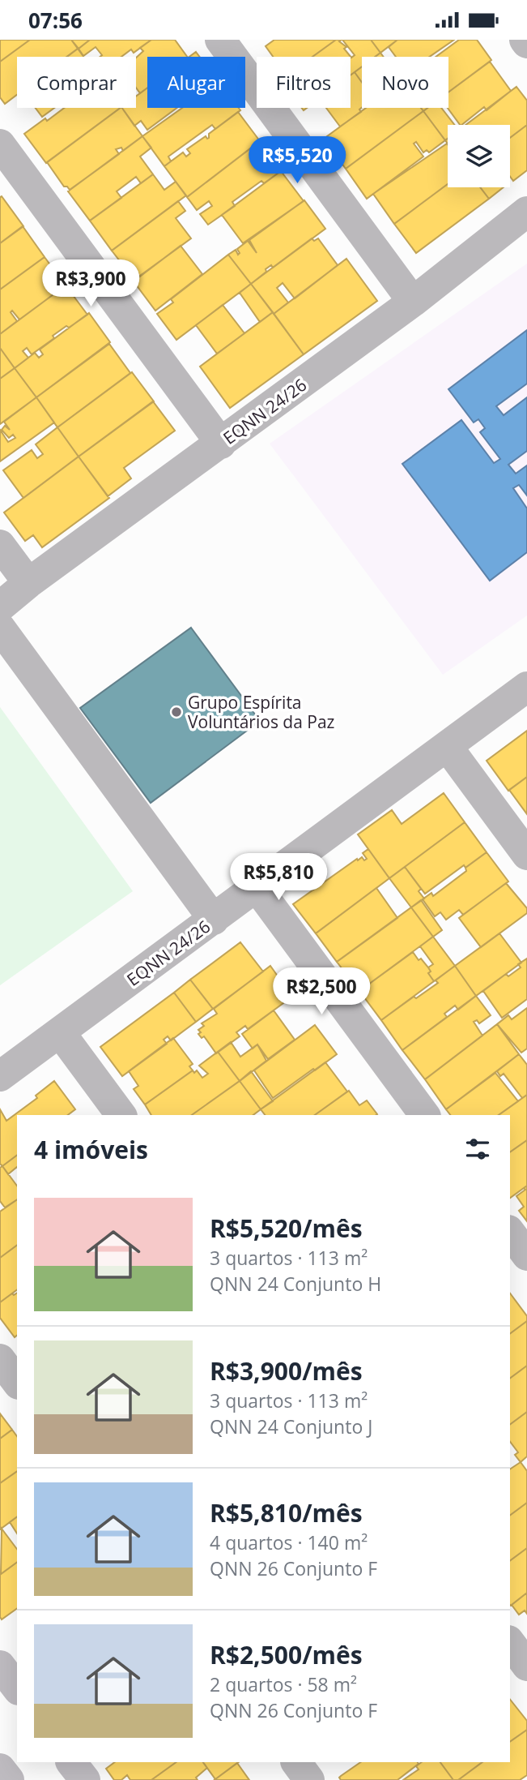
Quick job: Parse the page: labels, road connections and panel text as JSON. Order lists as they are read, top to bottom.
{
  "streets": {
    "street": ["EQNN 24/26"]
  },
  "places": ["Grupo Espírita Voluntários da Paz"],
  "page": {
    "status": "07:56",
    "chip": [
      "Comprar",
      "Alugar",
      "Filtros",
      "Novo"
    ],
    "price": [
      "R$5,520",
      "R$3,900",
      "R$5,810",
      "R$2,500"
    ],
    "heading": "4 imóveis",
    "list": [
      {
        "name": "R$5,520/mês",
        "note": "3 quartos · 113 m² · QNN 24 Conjunto H"
      },
      {
        "name": "R$3,900/mês",
        "note": "3 quartos · 113 m² · QNN 24 Conjunto J"
      },
      {
        "name": "R$5,810/mês",
        "note": "4 quartos · 140 m² · QNN 26 Conjunto F"
      },
      {
        "name": "R$2,500/mês",
        "note": "2 quartos · 58 m² · QNN 26 Conjunto F"
      }
    ]
  }
}
